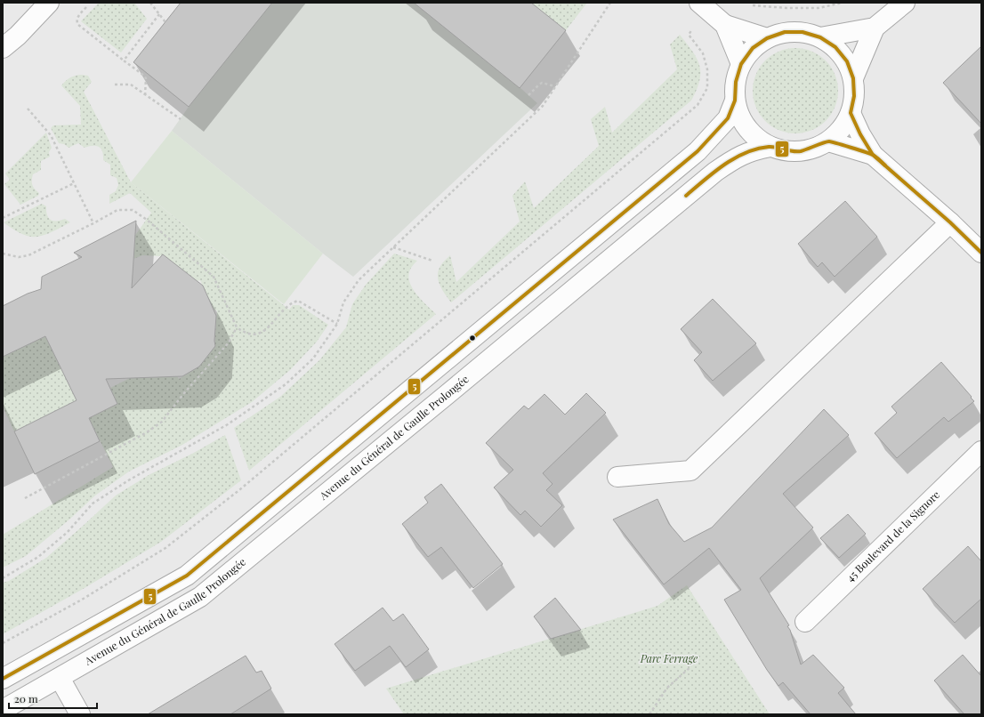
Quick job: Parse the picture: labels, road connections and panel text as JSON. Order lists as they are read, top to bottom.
{
  "streets": {
    "street": ["Avenue du Général de Gaulle Prolongée", "45 Boulevard de la Signore"]
  },
  "parks": ["Parc Ferrage"],
  "lines": ["transit line 5"],
  "scale_bar": "20 m"
}
